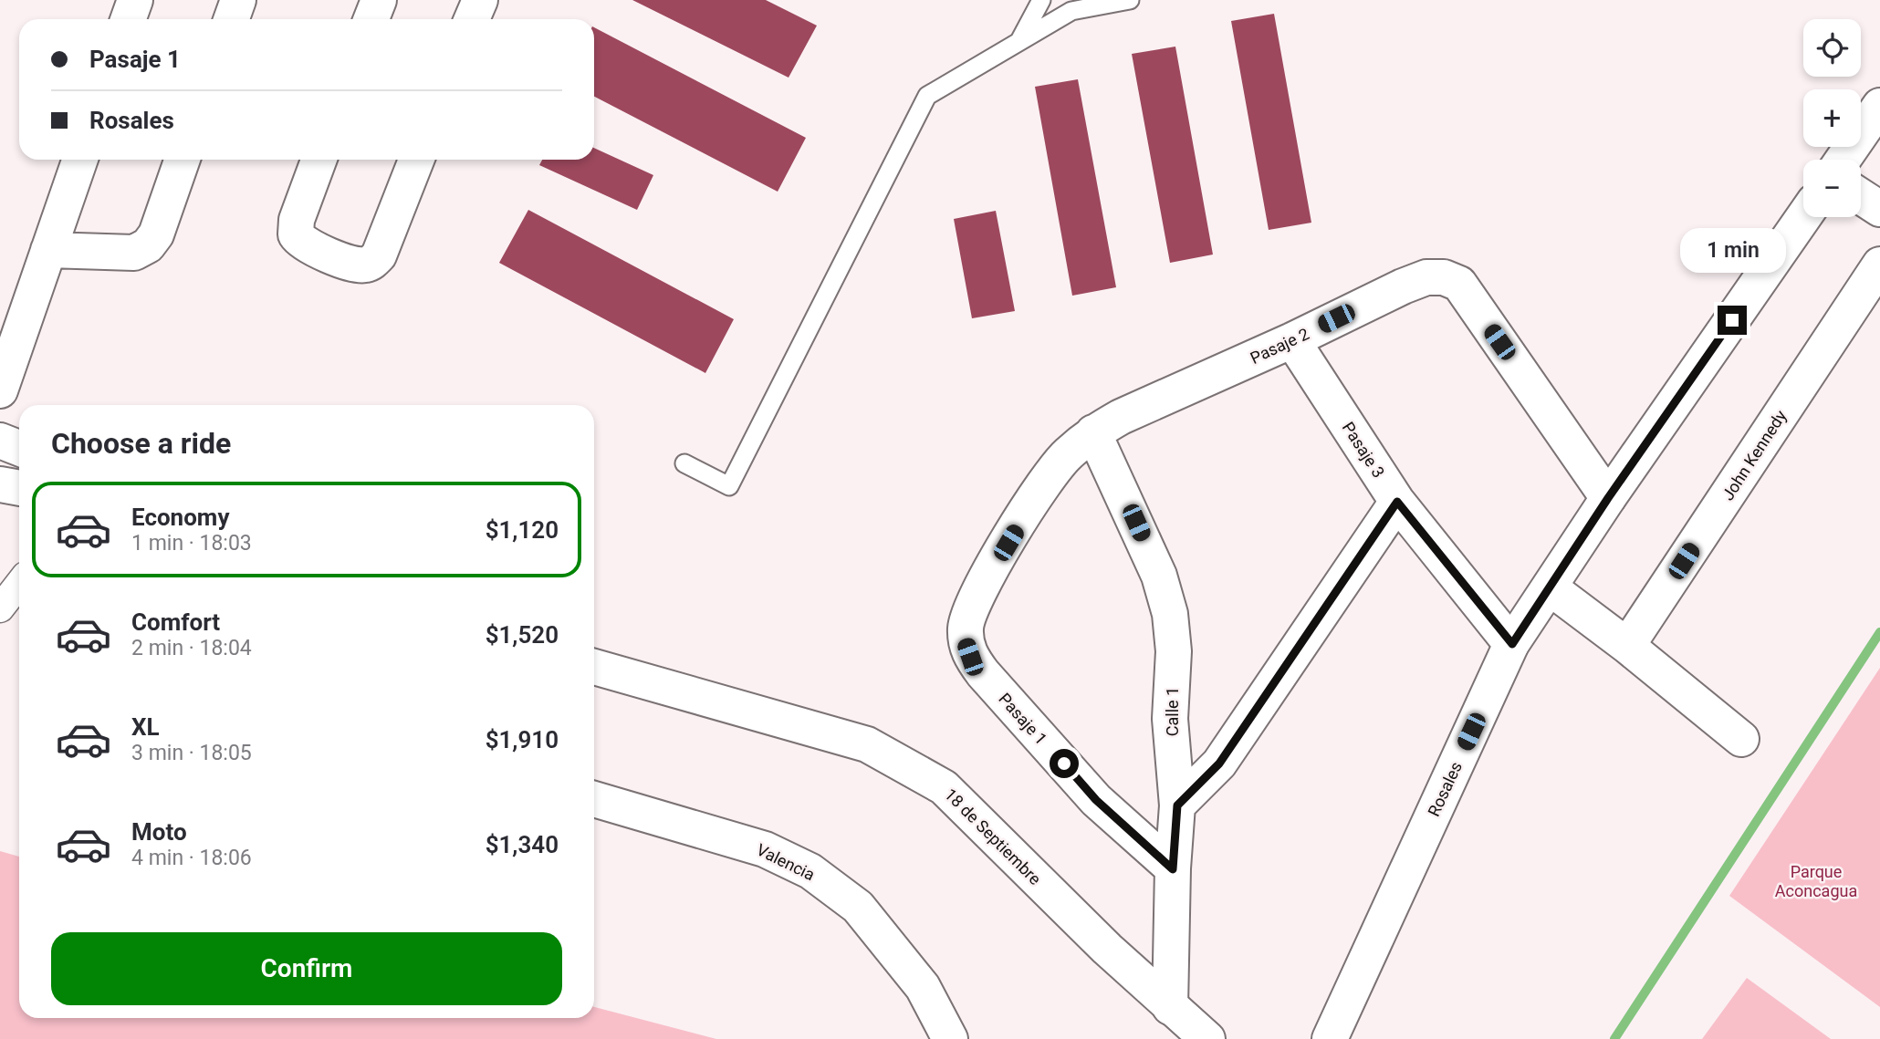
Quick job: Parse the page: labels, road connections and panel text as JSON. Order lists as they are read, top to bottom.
{
  "streets": {
    "street": [
      "Pasaje 2",
      "Pasaje 3",
      "John Kennedy",
      "Calle 1",
      "Pasaje 1",
      "Rosales",
      "18 de Septiembre",
      "Valencia"
    ]
  },
  "crossings": [
    ["Pasaje 2", "Pasaje 3"],
    ["Pasaje 2", "Calle 1"],
    ["Pasaje 2", "Pasaje 1"],
    ["Pasaje 2", "Rosales"],
    ["Pasaje 3", "Rosales"],
    ["Calle 1", "Pasaje 1"],
    ["Calle 1", "18 de Septiembre"]
  ],
  "parks": ["Parque Aconcagua"],
  "page": {
    "map_buttons": ["+", "−"],
    "banner": ["Pasaje 1", "Rosales"],
    "bubble": "1 min",
    "heading": "Choose a ride",
    "list": [
      {
        "name": "Economy",
        "note": "1 min · 18:03",
        "value": "$1,120"
      },
      {
        "name": "Comfort",
        "note": "2 min · 18:04",
        "value": "$1,520"
      },
      {
        "name": "XL",
        "note": "3 min · 18:05",
        "value": "$1,910"
      },
      {
        "name": "Moto",
        "note": "4 min · 18:06",
        "value": "$1,340"
      }
    ],
    "buttons": "Confirm"
  }
}
